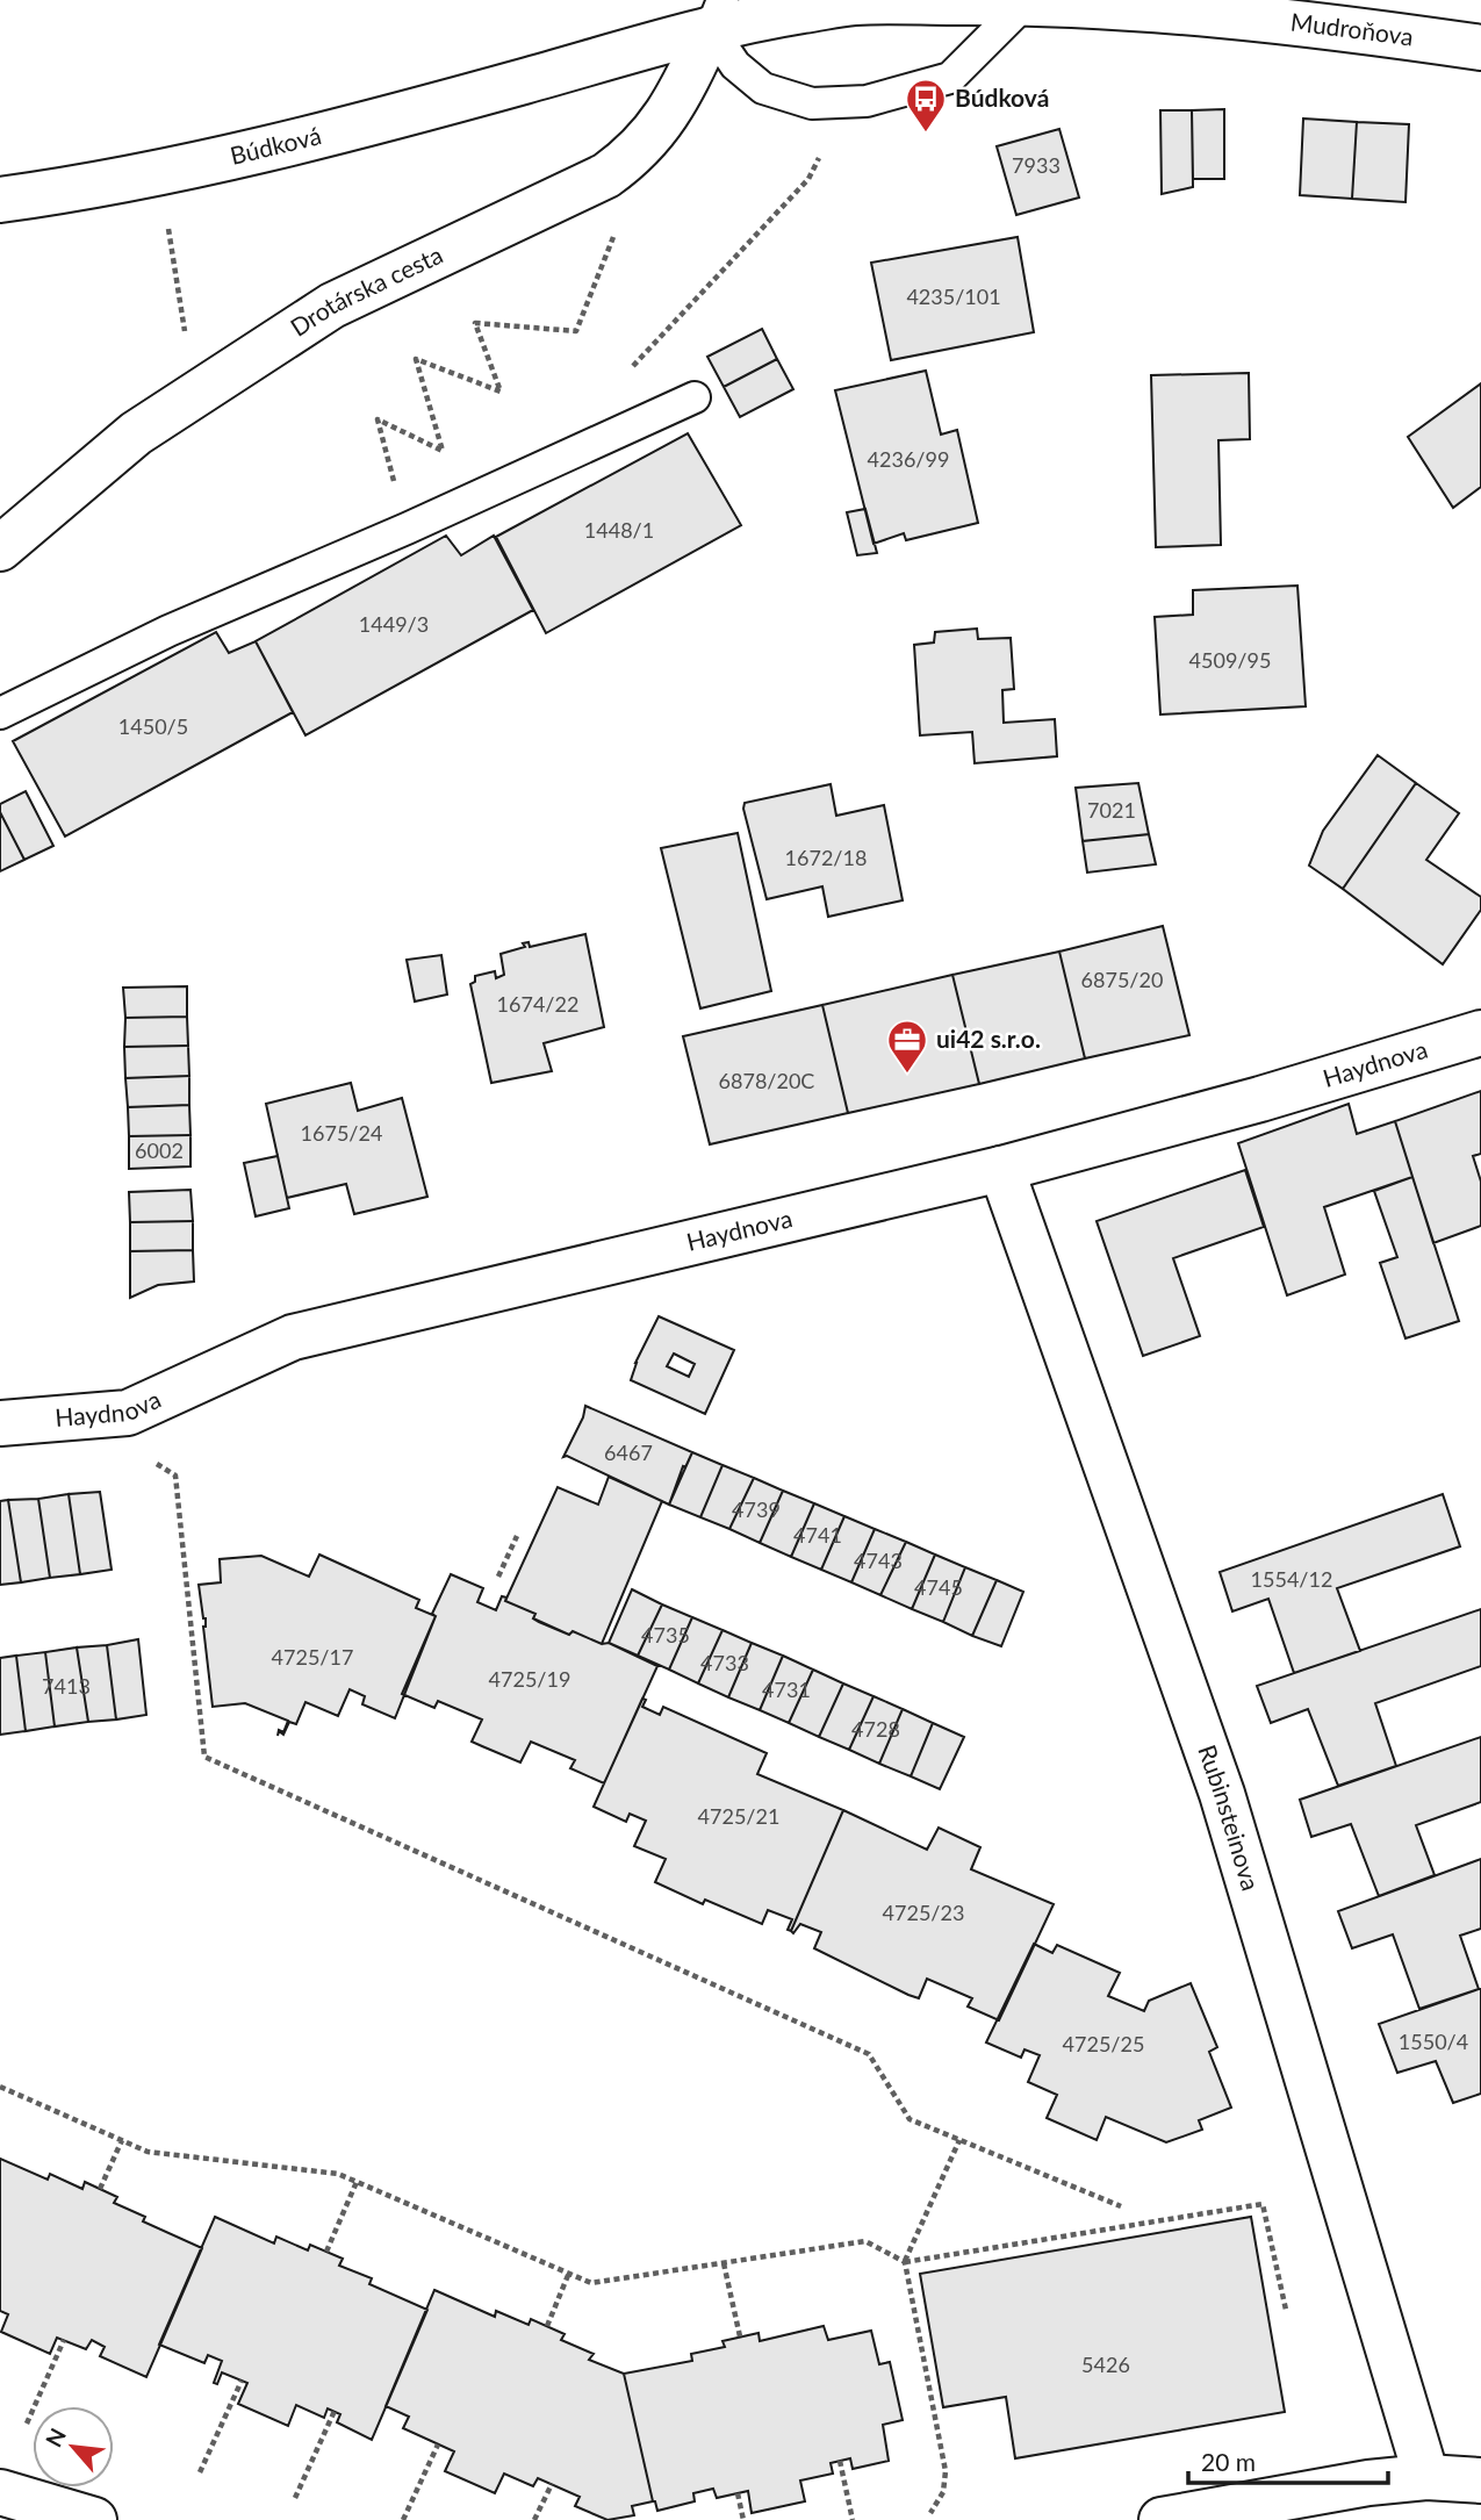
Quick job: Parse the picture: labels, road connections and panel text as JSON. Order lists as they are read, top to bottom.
{
  "streets": {
    "street": [
      "Mudroňova",
      "Búdková",
      "Drotárska cesta",
      "Haydnova",
      "Rubinsteinova"
    ]
  },
  "crossings": [
    ["Mudroňova", "Búdková"],
    ["Búdková", "Drotárska cesta"],
    ["Haydnova", "Rubinsteinova"]
  ],
  "places": {
    "bus stop": ["Búdková"],
    "office": ["ui42 s.r.o."]
  },
  "house_numbers": [
    "7933",
    "4235/101",
    "4236/99",
    "1448/1",
    "1449/3",
    "4509/95",
    "1450/5",
    "7021",
    "1672/18",
    "6875/20",
    "1674/22",
    "6878/20C",
    "1675/24",
    "6002",
    "6467",
    "4739",
    "4741",
    "4743",
    "1554/12",
    "4745",
    "4735",
    "4725/17",
    "4733",
    "4725/19",
    "7413",
    "4731",
    "4728",
    "4725/21",
    "4725/23",
    "1550/4",
    "4725/25",
    "5426"
  ],
  "scale_bar": "20 m",
  "north": "top left"
}
